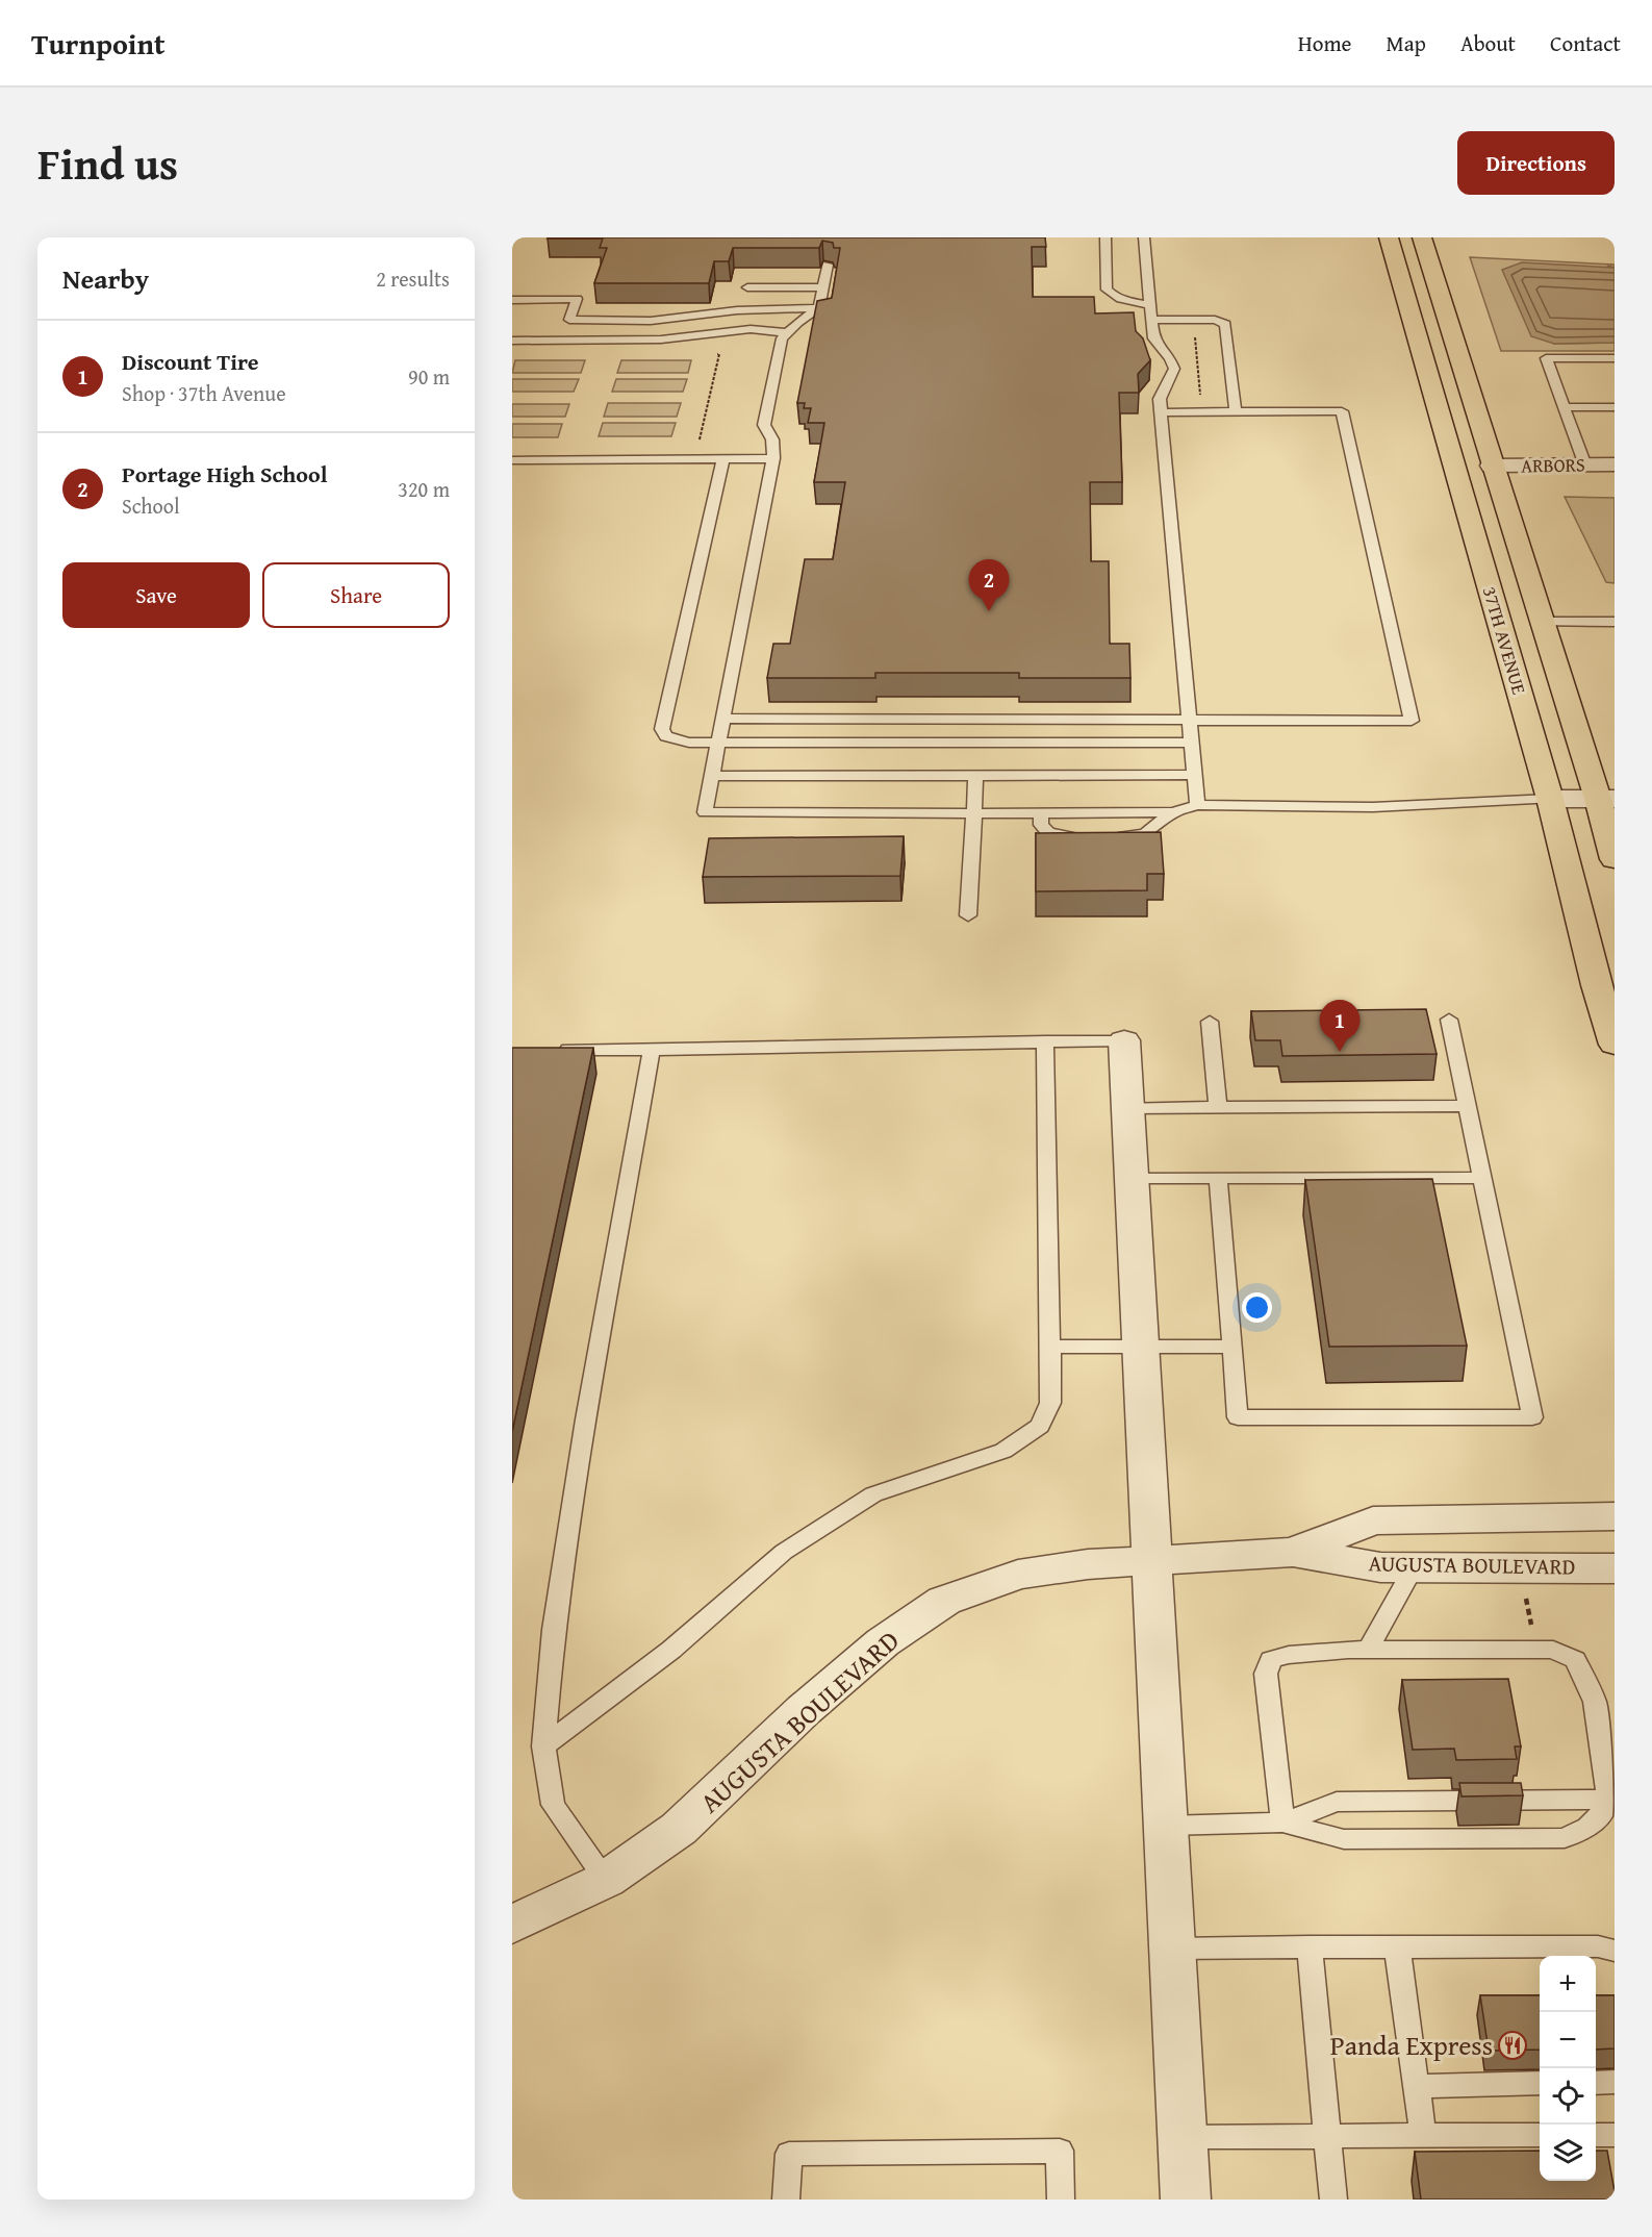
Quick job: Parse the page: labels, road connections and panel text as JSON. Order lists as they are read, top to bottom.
{
  "streets": {
    "main road": ["37TH AVENUE"],
    "street": ["ARBORS", "AUGUSTA BOULEVARD"]
  },
  "crossings": [
    ["ARBORS", "37TH AVENUE"]
  ],
  "places": {
    "restaurant": ["Panda Express"]
  },
  "page": {
    "header": "Turnpoint",
    "nav": [
      "Home",
      "Map",
      "About",
      "Contact"
    ],
    "title": "Find us",
    "buttons": [
      "Directions",
      ["Save", "Share"]
    ],
    "heading": ["Nearby", "2 results"],
    "list": [
      {
        "mark": "1",
        "name": "Discount Tire",
        "note": "Shop · 37th Avenue",
        "value": "90 m"
      },
      {
        "mark": "2",
        "name": "Portage High School",
        "note": "School",
        "value": "320 m"
      }
    ],
    "pins": ["2", "1"],
    "map_buttons": ["+", "−"]
  }
}
